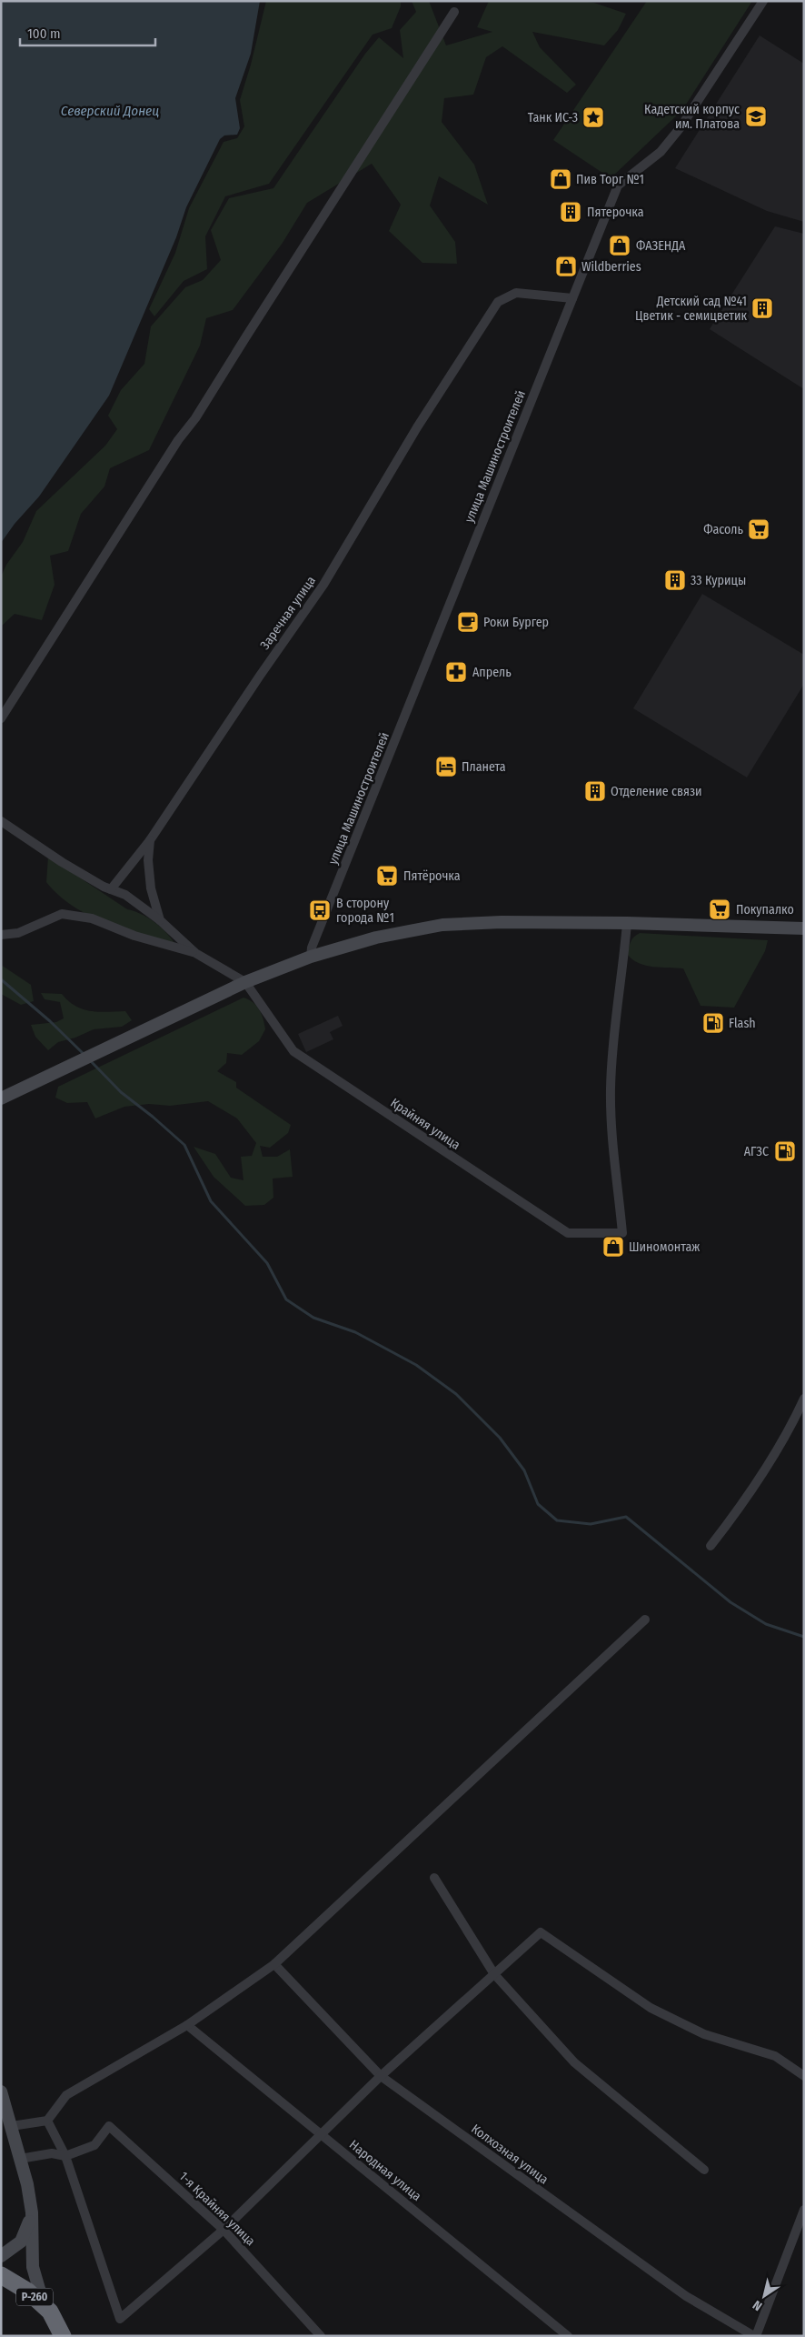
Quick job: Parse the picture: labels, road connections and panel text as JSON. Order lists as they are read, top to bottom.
{
  "streets": {
    "highway": ["Р-260"],
    "street": [
      "улица Машиностроителей",
      "Заречная улица",
      "Крайняя улица",
      "Колхозная улица",
      "Народная улица",
      "1-я Крайняя улица"
    ]
  },
  "crossings": [
    ["улица Машиностроителей", "Заречная улица"],
    ["Заречная улица", "Крайняя улица"]
  ],
  "water": ["Северский Донец"],
  "places": {
    "school or university": ["Кадетский корпус им. Платова"],
    "place": ["Танк ИС-3"],
    "shop": [
      "Пив Торг №1",
      "ФАЗЕНДА",
      "Wildberries",
      "Шиномонтаж"
    ],
    "building": [
      "Пятерочка",
      "Детский сад №41 Цветик - семицветик",
      "33 Курицы",
      "Отделение связи"
    ],
    "supermarket": ["Фасоль", "Пятёрочка", "Покупалко"],
    "cafe": ["Роки Бургер"],
    "pharmacy": ["Апрель"],
    "hotel": ["Планета"],
    "bus stop": ["В сторону города №1"],
    "fuel station": ["Flash", "АГЗС"]
  },
  "scale_bar": "100 m",
  "north": "bottom left"
}
